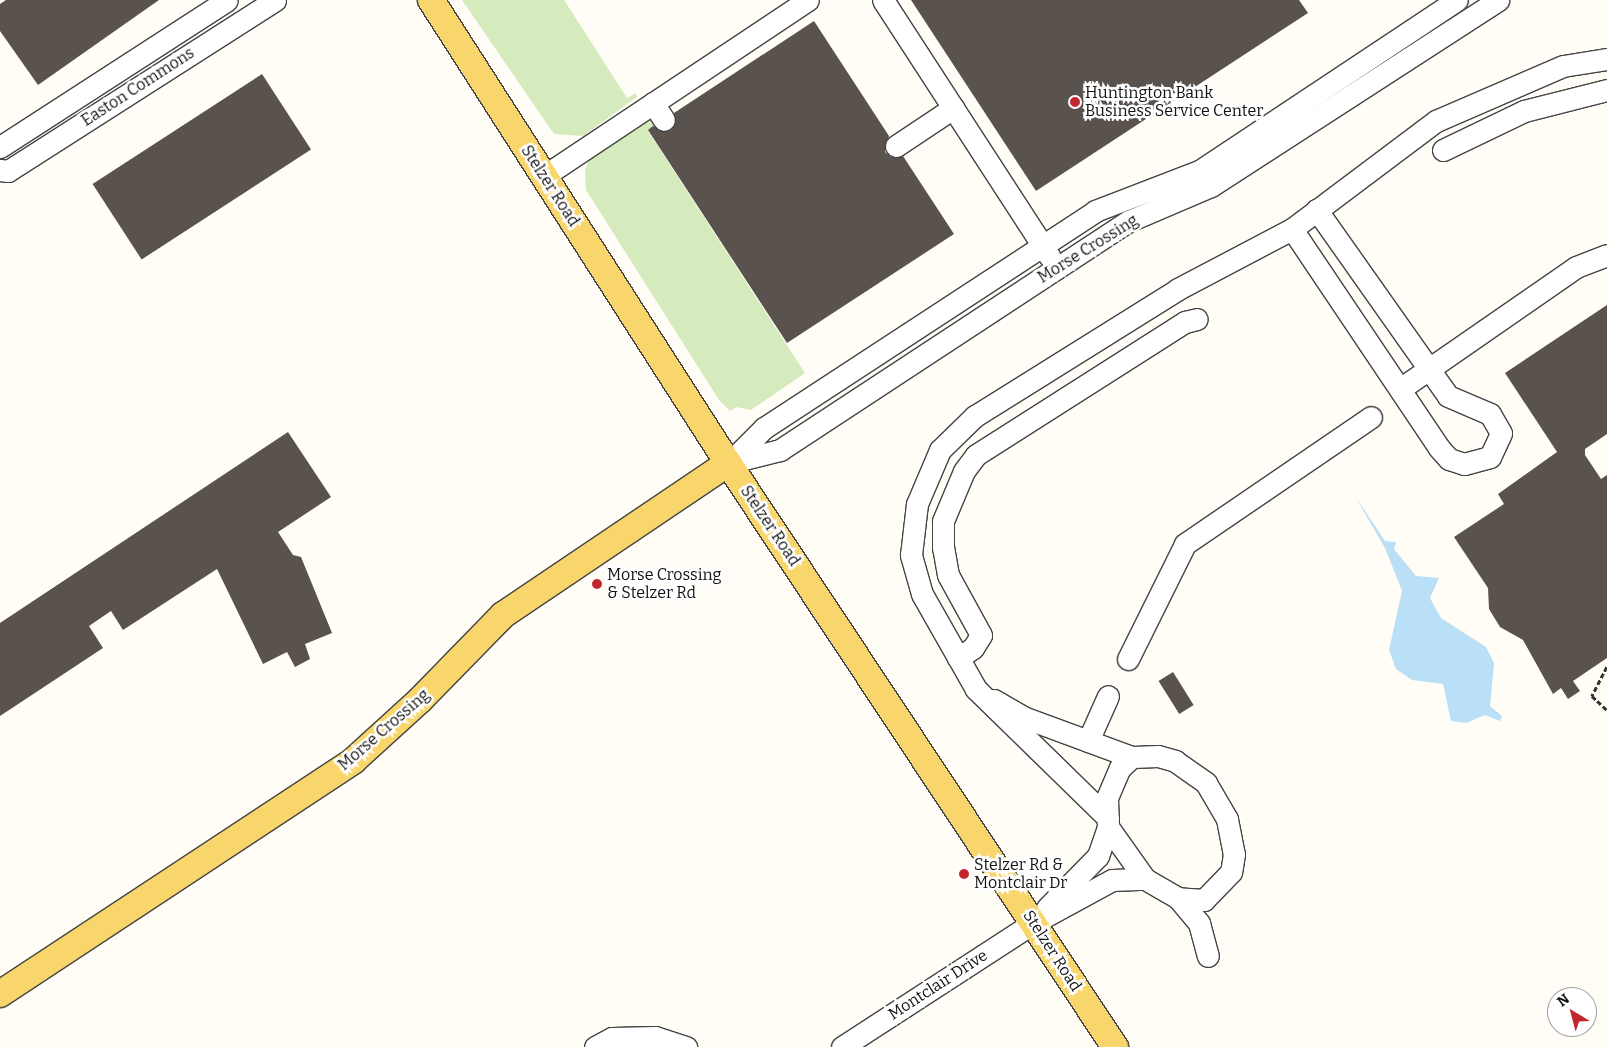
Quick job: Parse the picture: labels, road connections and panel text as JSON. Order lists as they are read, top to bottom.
{
  "streets": {
    "main road": ["Stelzer Road", "Morse Crossing"],
    "street": ["Easton Commons", "Montclair Drive"]
  },
  "crossings": [
    ["Stelzer Road", "Morse Crossing"],
    ["Stelzer Road", "Montclair Drive"]
  ],
  "places": ["Huntington Bank Business Service Center", "Morse Crossing & Stelzer Rd", "Stelzer Rd & Montclair Dr"],
  "north": "top left"
}
